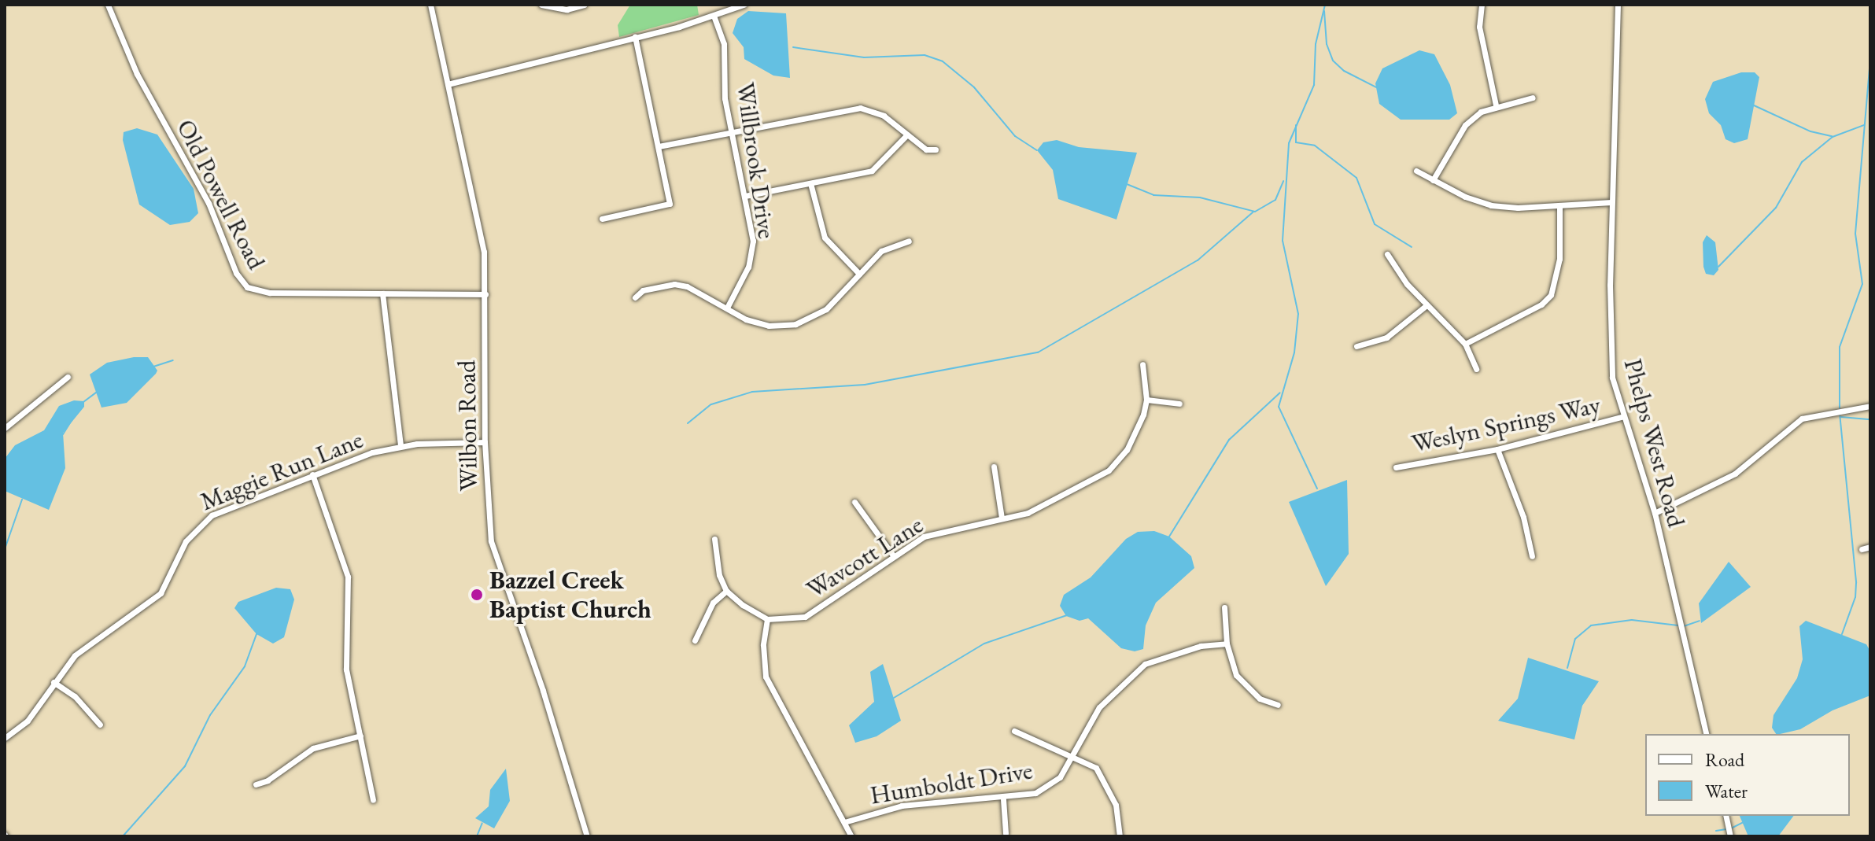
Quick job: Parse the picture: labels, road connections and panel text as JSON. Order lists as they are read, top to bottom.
{
  "streets": {
    "street": [
      "Willbrook Drive",
      "Old Powell Road",
      "Weslyn Springs Way",
      "Wilbon Road",
      "Phelps West Road",
      "Maggie Run Lane",
      "Wavcott Lane",
      "Humboldt Drive"
    ]
  },
  "crossings": [
    ["Old Powell Road", "Wilbon Road"],
    ["Weslyn Springs Way", "Phelps West Road"],
    ["Wilbon Road", "Maggie Run Lane"]
  ],
  "places": ["Bazzel Creek Baptist Church"],
  "legend": ["Road", "Water"]
}
